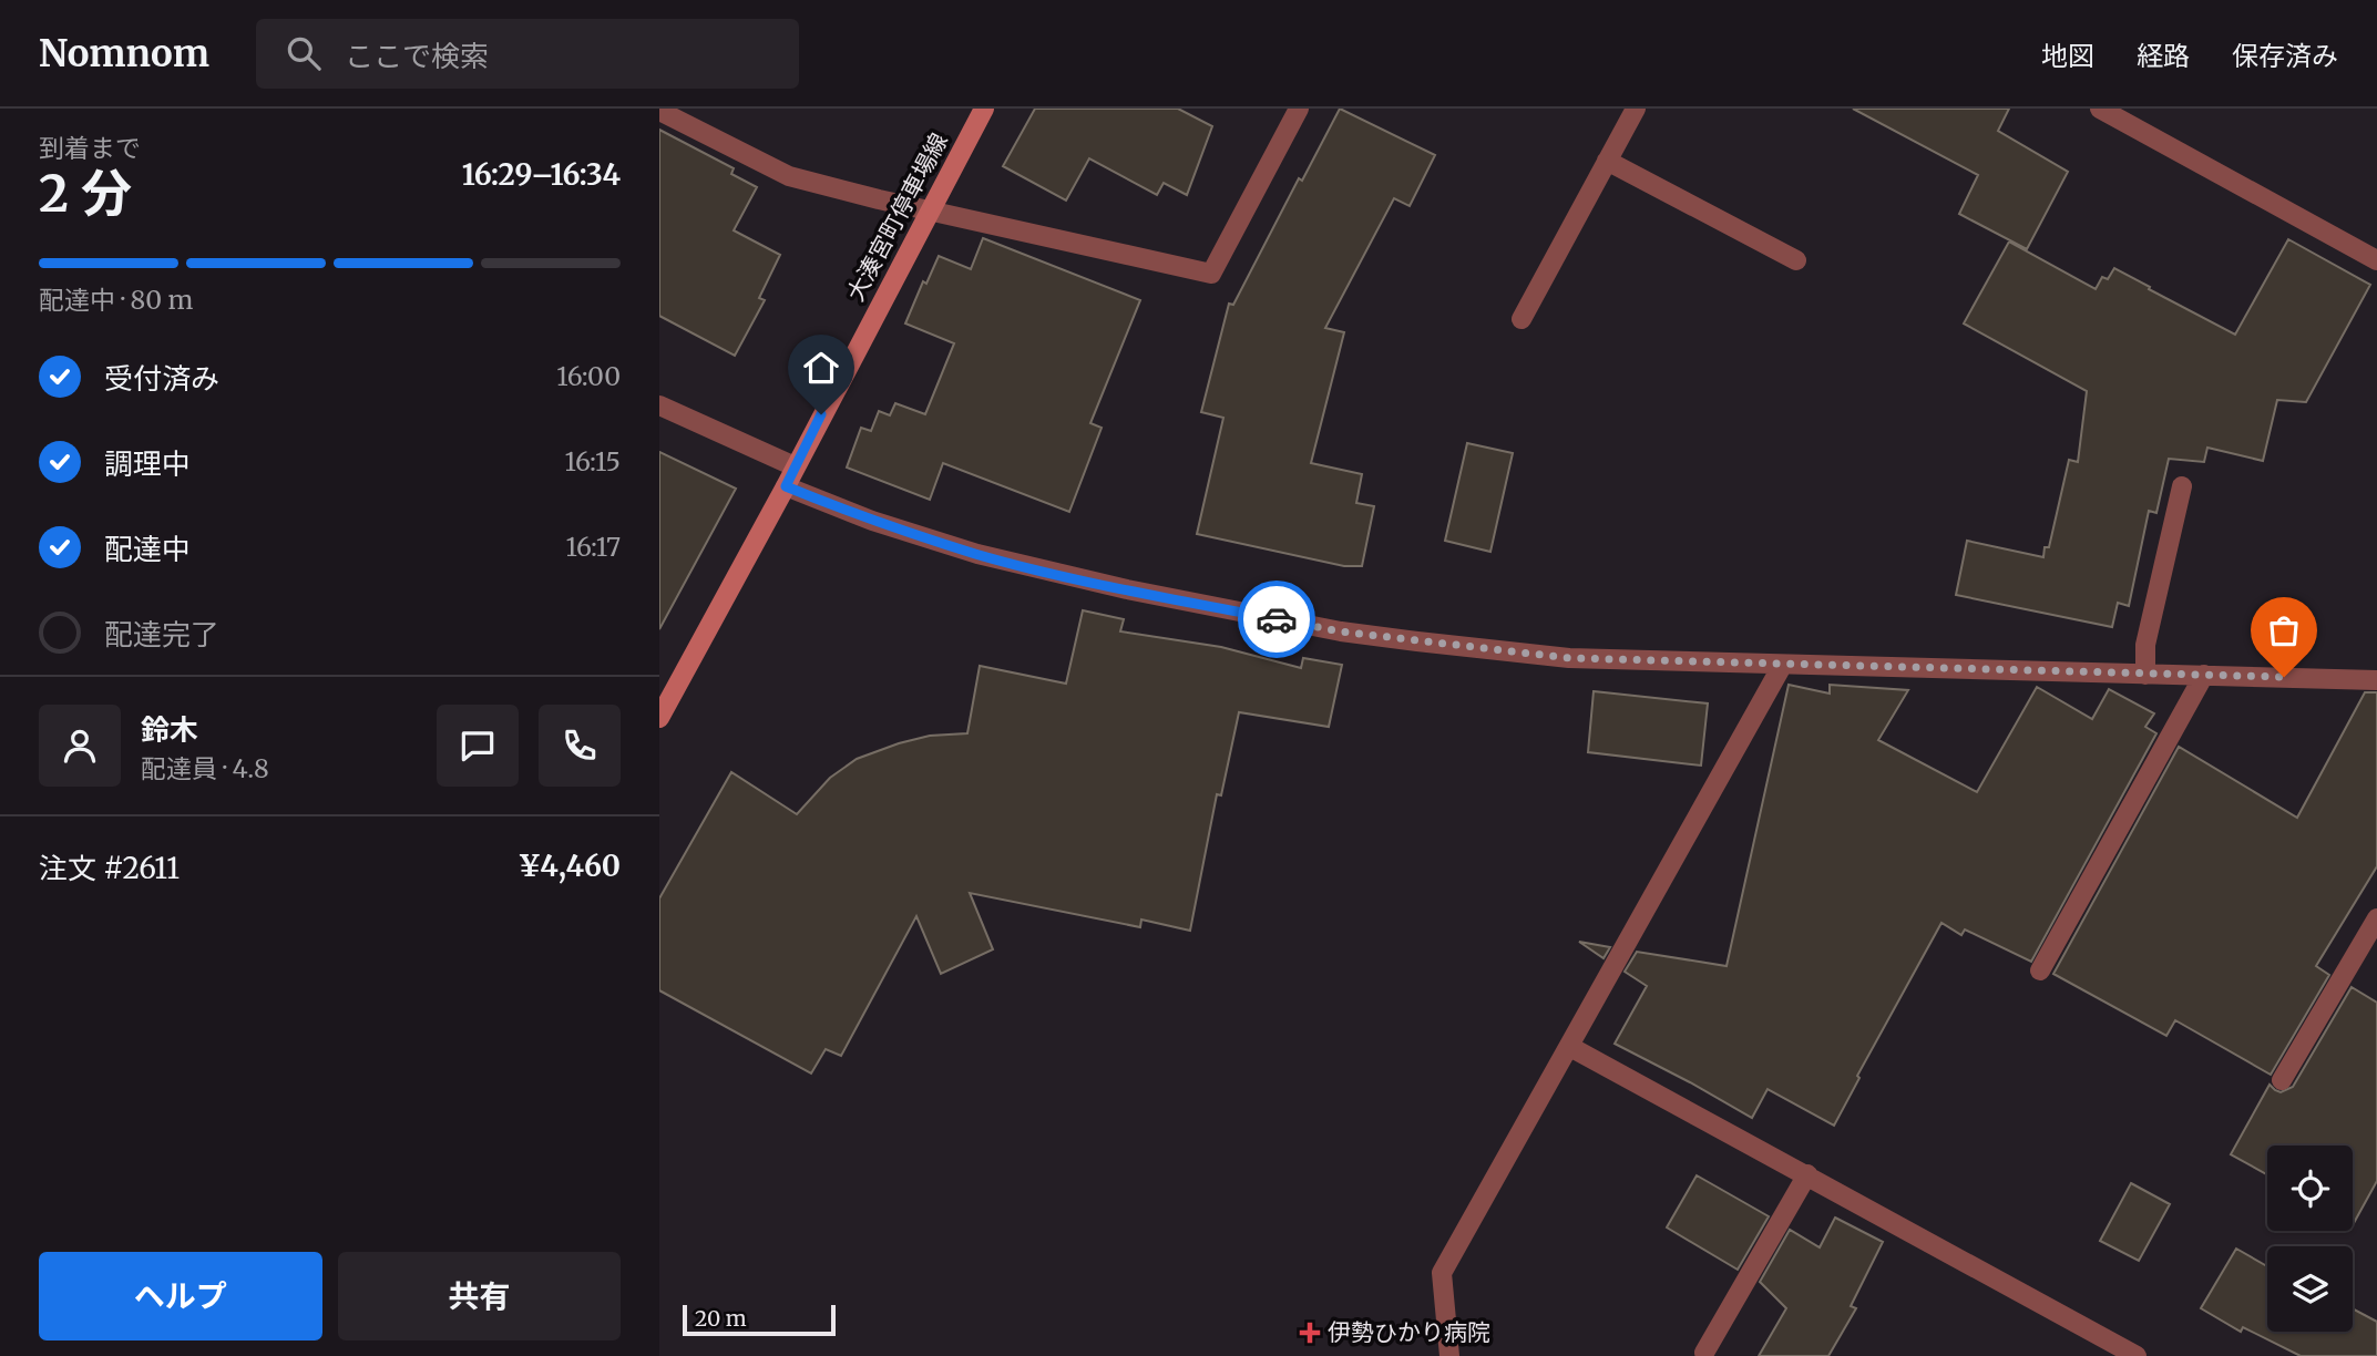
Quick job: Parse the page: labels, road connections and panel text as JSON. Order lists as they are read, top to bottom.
{
  "streets": {
    "main road": ["大湊宮町停車場線"]
  },
  "places": {
    "health": ["伊勢ひかり病院"]
  },
  "scale_bar": "20 m",
  "page": {
    "header": "Nomnom",
    "search": "ここで検索",
    "nav": ["地図", "経路", "保存済み"],
    "heading": ["2 分", "到着まで", "16:29–16:34"],
    "panel": [
      "鈴木",
      "配達員 · 4.8",
      "注文 #2611",
      "¥4,460"
    ],
    "bar": "配達中 · 80 m",
    "list": [
      ["受付済み", "16:00"],
      ["調理中", "16:15"],
      ["配達中", "16:17"],
      "配達完了"
    ],
    "buttons": ["ヘルプ", "共有"],
    "scale": "20 m"
  }
}
